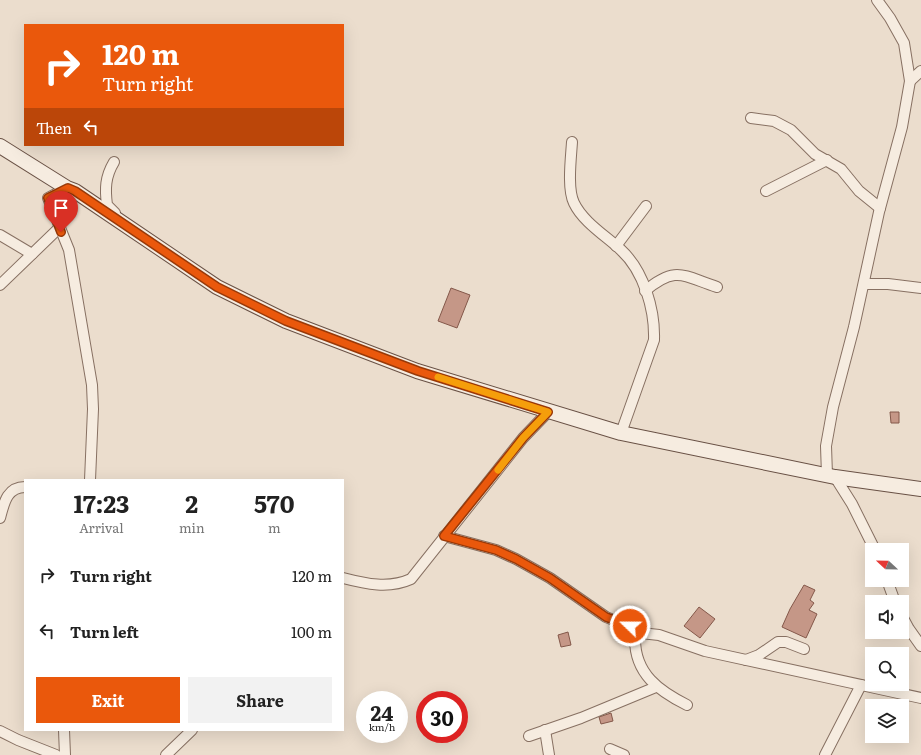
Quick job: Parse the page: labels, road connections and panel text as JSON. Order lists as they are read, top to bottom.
{
  "north": "left",
  "page": {
    "turn": ["120 m", "Turn right"],
    "then": "Then",
    "eta": [
      "17:23",
      "Arrival",
      "2",
      "min",
      "570",
      "m"
    ],
    "list": [
      {
        "name": "Turn right",
        "value": "120 m"
      },
      {
        "name": "Turn left",
        "value": "100 m"
      }
    ],
    "buttons": ["Exit", "Share"],
    "speed": "24 km/h",
    "limit": "30"
  }
}
